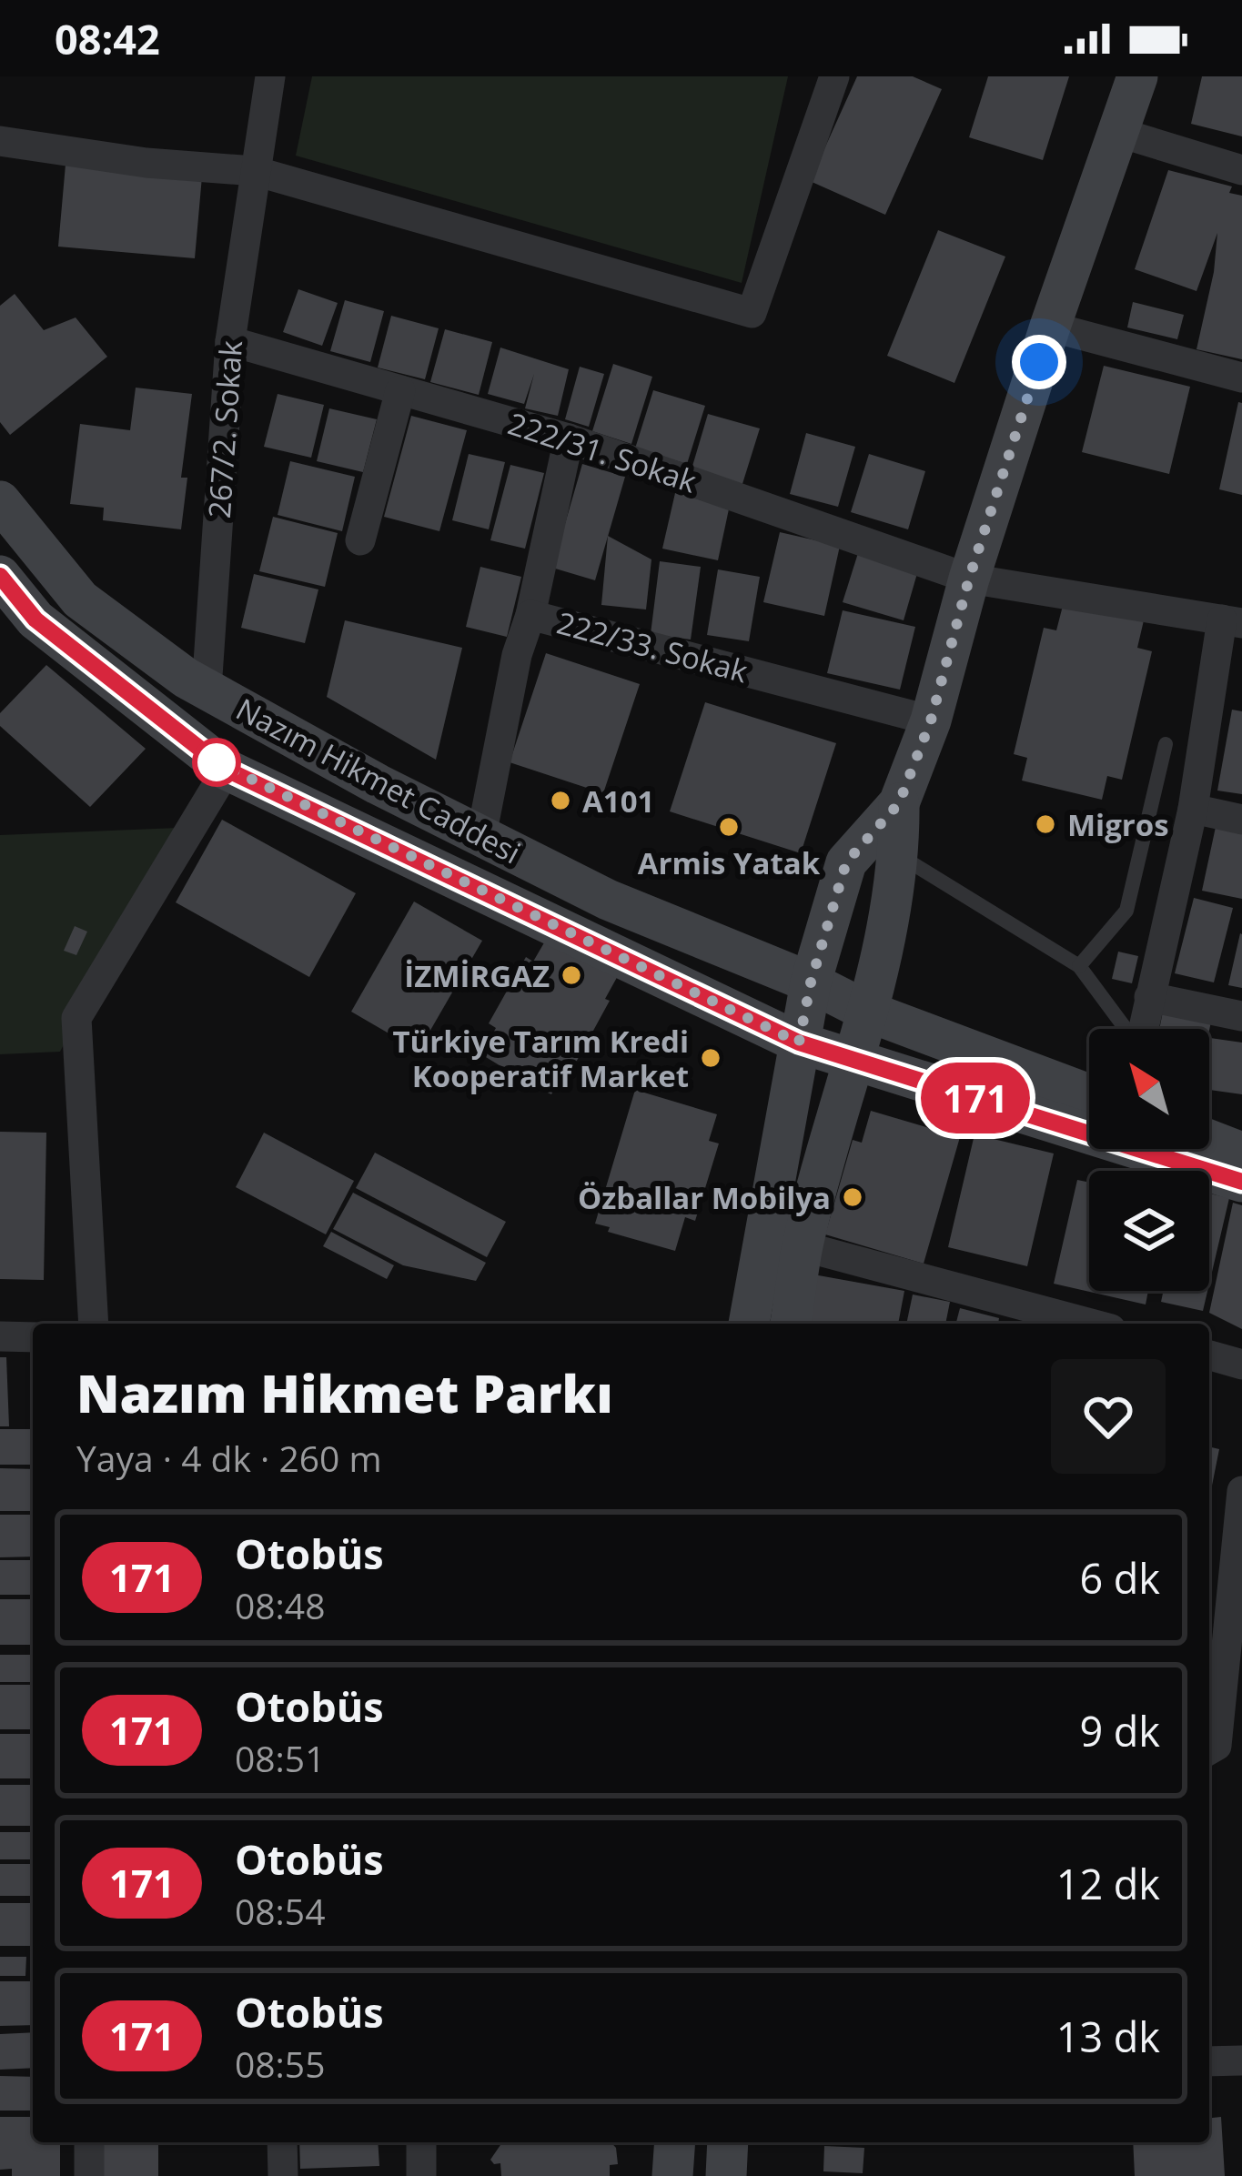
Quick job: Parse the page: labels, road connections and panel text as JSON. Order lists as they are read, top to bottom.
{
  "streets": {
    "main road": ["Nazım Hikmet Caddesi"],
    "street": ["267/2. Sokak", "222/31. Sokak", "222/33. Sokak"]
  },
  "crossings": [
    ["267/2. Sokak", "222/31. Sokak"],
    ["267/2. Sokak", "Nazım Hikmet Caddesi"],
    ["222/33. Sokak", "Nazım Hikmet Caddesi"]
  ],
  "places": [
    "A101",
    "Migros",
    "Armis Yatak",
    "İZMİRGAZ",
    "Türkiye Tarım Kredi Kooperatif Market",
    "Özballar Mobilya"
  ],
  "lines": ["bus line 171"],
  "north": "top left",
  "page": {
    "status": "08:42",
    "on_map": "171",
    "heading": ["Nazım Hikmet Parkı", "Yaya · 4 dk · 260 m"],
    "list": [
      {
        "mark": "171",
        "name": "Otobüs",
        "note": "08:48",
        "value": "6 dk"
      },
      {
        "mark": "171",
        "name": "Otobüs",
        "note": "08:51",
        "value": "9 dk"
      },
      {
        "mark": "171",
        "name": "Otobüs",
        "note": "08:54",
        "value": "12 dk"
      },
      {
        "mark": "171",
        "name": "Otobüs",
        "note": "08:55",
        "value": "13 dk"
      }
    ]
  }
}
